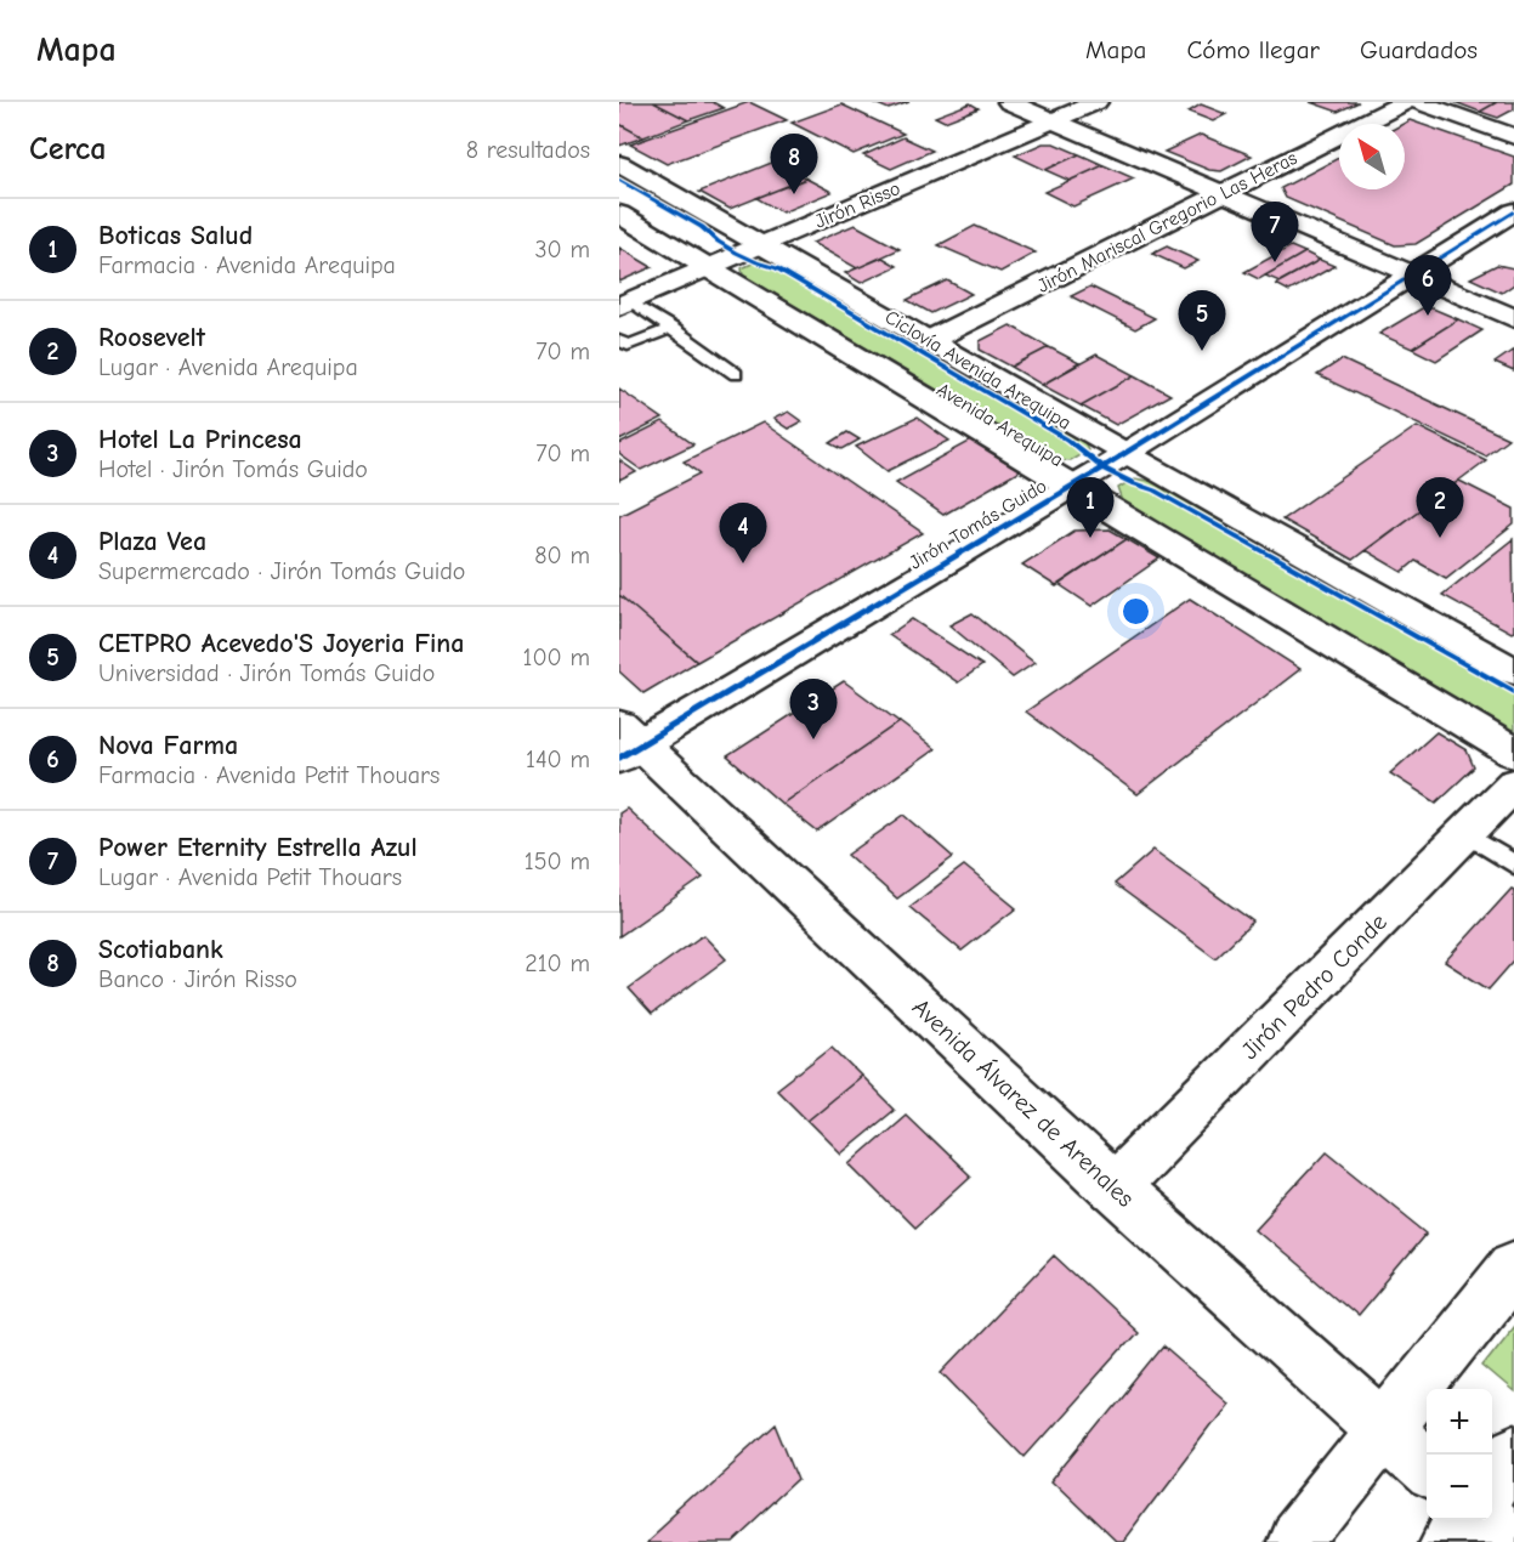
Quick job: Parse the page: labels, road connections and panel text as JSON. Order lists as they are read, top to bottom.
{
  "streets": {
    "main road": [
      "Jirón Risso",
      "Jirón Mariscal Gregorio Las Heras",
      "Avenida Arequipa",
      "Jirón Tomás Guido",
      "Jirón Pedro Conde",
      "Avenida Álvarez de Arenales"
    ],
    "cycle path": ["Ciclovía Avenida Arequipa"]
  },
  "crossings": [
    ["Jirón Risso", "Avenida Arequipa"],
    ["Jirón Mariscal Gregorio Las Heras", "Avenida Arequipa"],
    ["Avenida Arequipa", "Jirón Tomás Guido"],
    ["Jirón Tomás Guido", "Avenida Álvarez de Arenales"],
    ["Jirón Pedro Conde", "Avenida Álvarez de Arenales"]
  ],
  "north": "top left",
  "page": {
    "header": "Mapa",
    "nav": ["Mapa", "Cómo llegar", "Guardados"],
    "heading": ["Cerca", "8 resultados"],
    "pins": [
      "8",
      "7",
      "6",
      "5",
      "1",
      "2",
      "4",
      "3"
    ],
    "list": [
      {
        "mark": "1",
        "name": "Boticas Salud",
        "note": "Farmacia · Avenida Arequipa",
        "value": "30 m"
      },
      {
        "mark": "2",
        "name": "Roosevelt",
        "note": "Lugar · Avenida Arequipa",
        "value": "70 m"
      },
      {
        "mark": "3",
        "name": "Hotel La Princesa",
        "note": "Hotel · Jirón Tomás Guido",
        "value": "70 m"
      },
      {
        "mark": "4",
        "name": "Plaza Vea",
        "note": "Supermercado · Jirón Tomás Guido",
        "value": "80 m"
      },
      {
        "mark": "5",
        "name": "CETPRO Acevedo'S Joyeria Fina",
        "note": "Universidad · Jirón Tomás Guido",
        "value": "100 m"
      },
      {
        "mark": "6",
        "name": "Nova Farma",
        "note": "Farmacia · Avenida Petit Thouars",
        "value": "140 m"
      },
      {
        "mark": "7",
        "name": "Power Eternity Estrella Azul",
        "note": "Lugar · Avenida Petit Thouars",
        "value": "150 m"
      },
      {
        "mark": "8",
        "name": "Scotiabank",
        "note": "Banco · Jirón Risso",
        "value": "210 m"
      }
    ],
    "map_buttons": ["+", "−"]
  }
}
